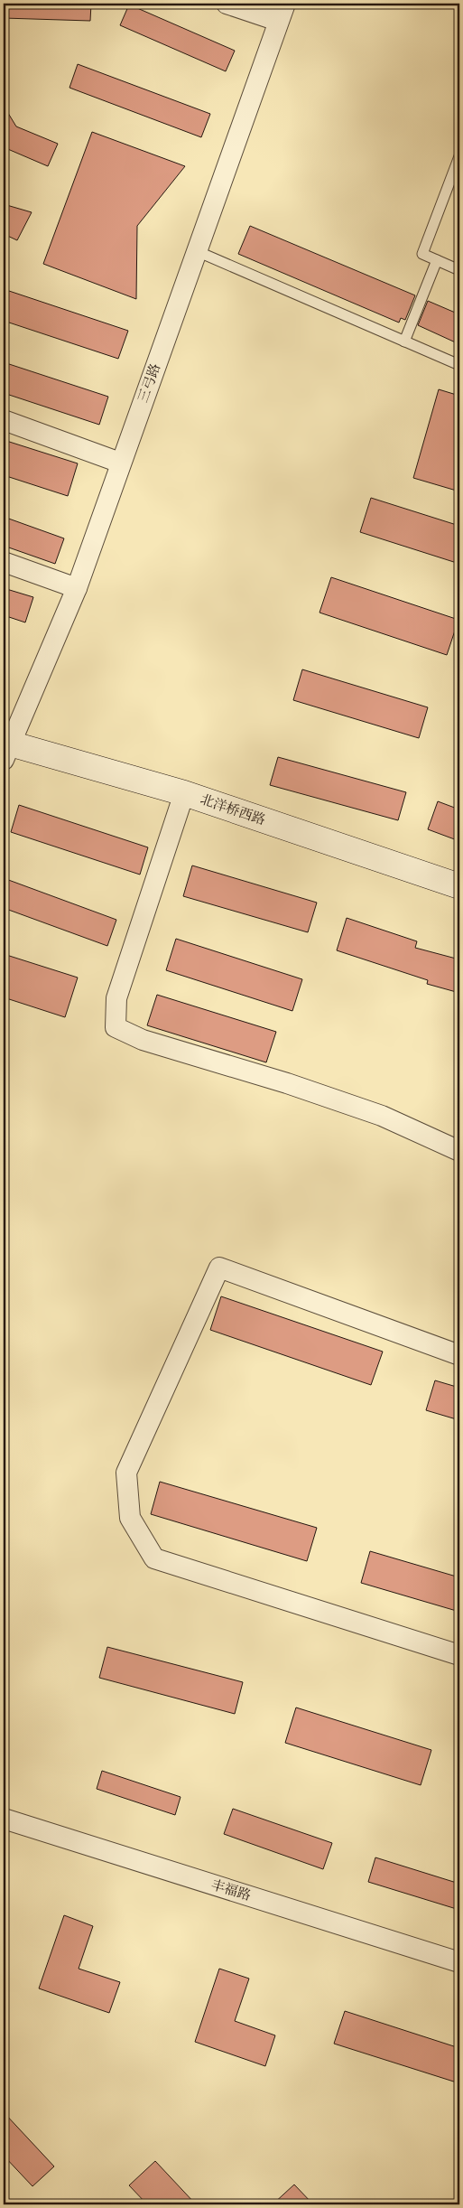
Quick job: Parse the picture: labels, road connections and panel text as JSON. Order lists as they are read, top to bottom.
{
  "streets": {
    "main road": ["北洋桥西路"],
    "street": ["三弓路", "丰福路"]
  },
  "crossings": [
    ["三弓路", "北洋桥西路"]
  ]
}
